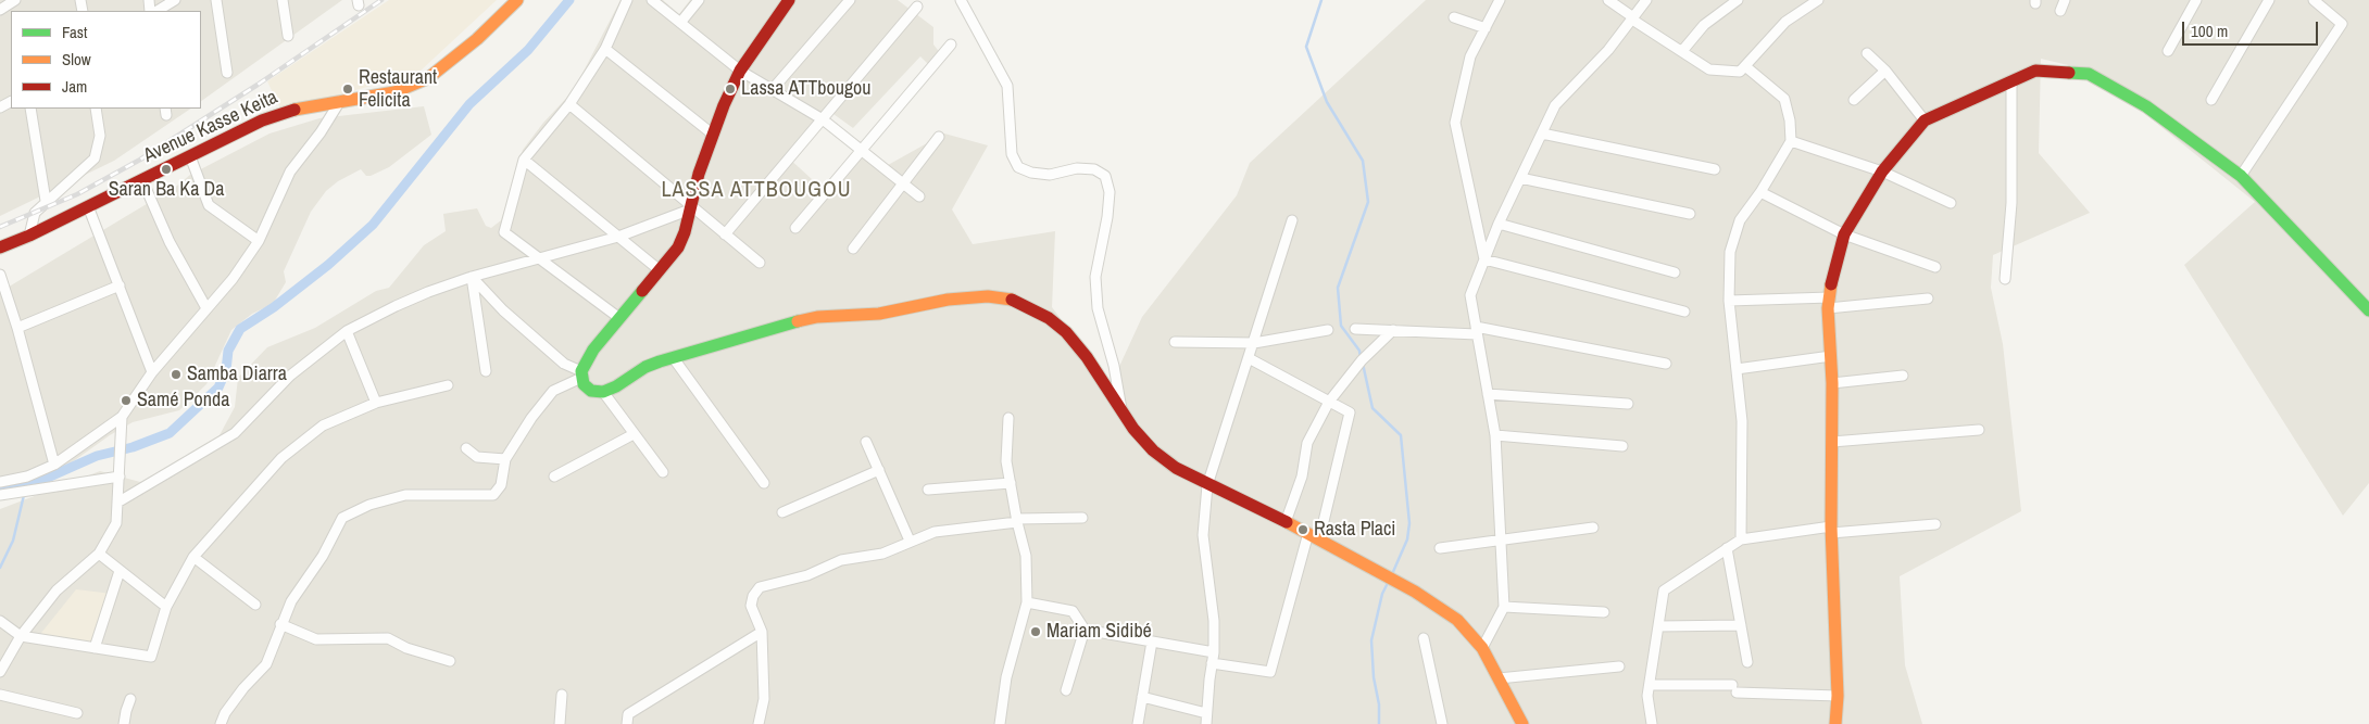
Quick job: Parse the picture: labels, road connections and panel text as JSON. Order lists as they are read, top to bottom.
{
  "streets": {
    "street": ["Avenue Kasse Keita"]
  },
  "districts": ["LASSA ATTBOUGOU"],
  "places": [
    "Restaurant Felicita",
    "Lassa ATTbougou",
    "Saran Ba Ka Da",
    "Samba Diarra",
    "Samé Ponda",
    "Rasta Placi",
    "Mariam Sidibé"
  ],
  "legend": ["Fast", "Slow", "Jam"],
  "scale_bar": "100 m"
}
